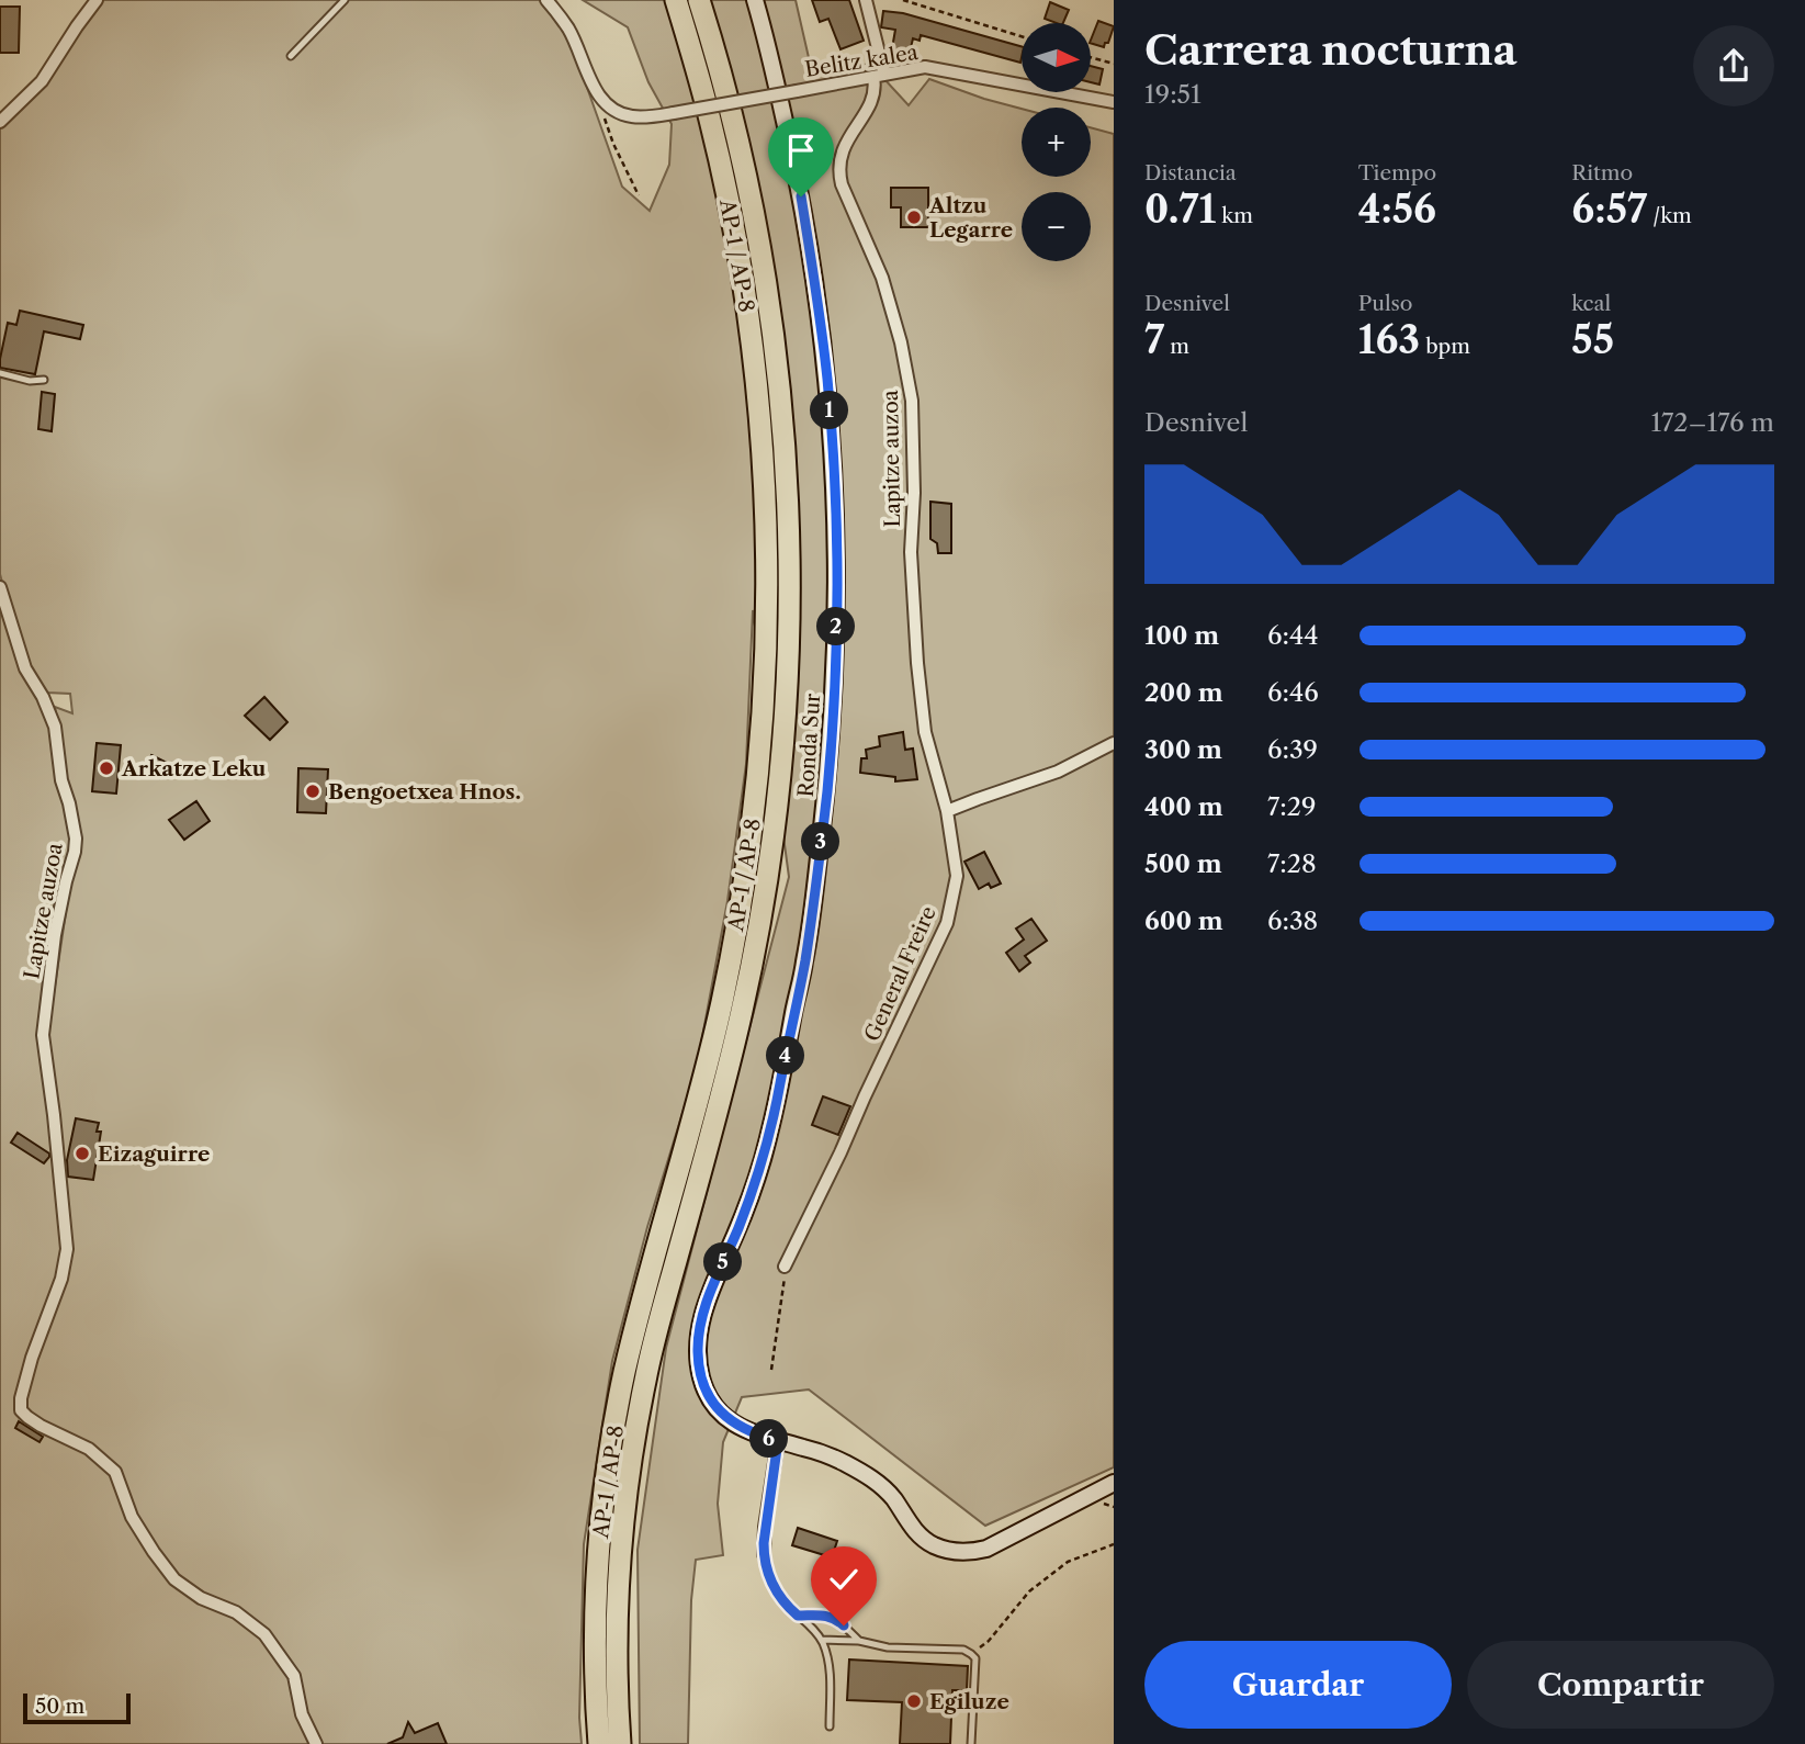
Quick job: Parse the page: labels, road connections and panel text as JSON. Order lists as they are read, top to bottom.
{
  "streets": {
    "highway": ["AP-1 / AP-8"],
    "main road": ["Ronda Sur"],
    "street": ["Belitz kalea", "Lapitze auzoa", "General Freire"]
  },
  "crossings": [
    ["Belitz kalea", "Lapitze auzoa"],
    ["Lapitze auzoa", "General Freire"]
  ],
  "places": [
    "Altzu Legarre",
    "Arkatze Leku",
    "Bengoetxea Hnos.",
    "Eizaguirre",
    "Egiluze"
  ],
  "scale_bar": "50 m",
  "north": "right",
  "page": {
    "heading": ["Carrera nocturna", "19:51"],
    "map_buttons": ["+", "−"],
    "stats": [
      ["Distancia", "0.71 km"],
      ["Tiempo", "4:56"],
      ["Ritmo", "6:57 /km"],
      ["Desnivel", "7 m"],
      ["Pulso", "163 bpm"],
      ["kcal", "55"]
    ],
    "pins": [
      "1",
      "2",
      "3",
      "4",
      "5",
      "6"
    ],
    "chart": ["Desnivel", "172–176 m"],
    "list": [
      {
        "name": "100 m",
        "note": "6:44"
      },
      {
        "name": "200 m",
        "note": "6:46"
      },
      {
        "name": "300 m",
        "note": "6:39"
      },
      {
        "name": "400 m",
        "note": "7:29"
      },
      {
        "name": "500 m",
        "note": "7:28"
      },
      {
        "name": "600 m",
        "note": "6:38"
      }
    ],
    "buttons": ["Guardar", "Compartir"],
    "scale": "50 m"
  }
}
